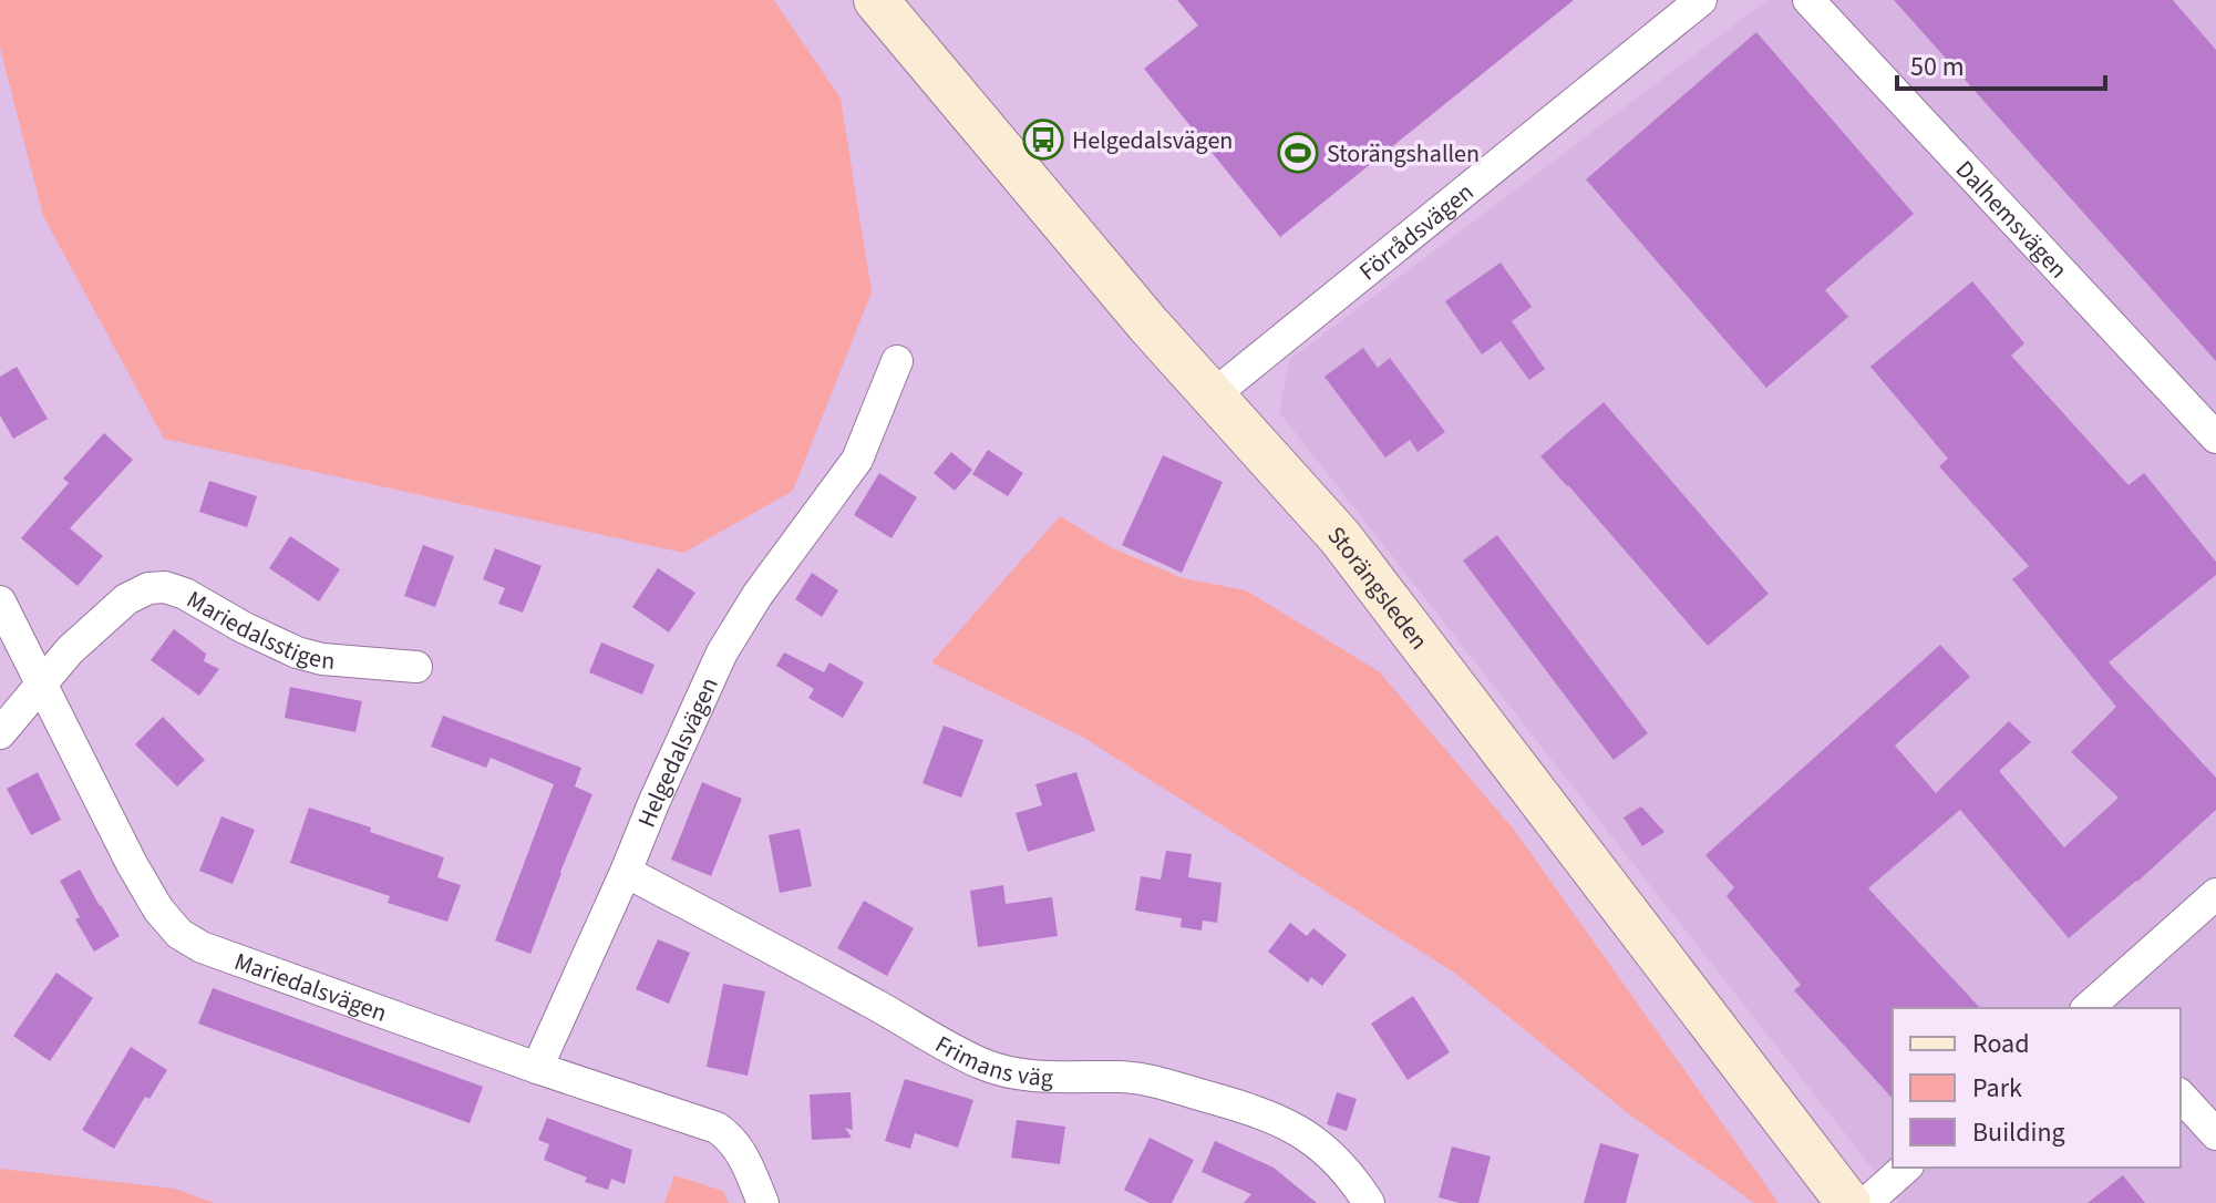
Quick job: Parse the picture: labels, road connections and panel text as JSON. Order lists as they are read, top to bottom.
{
  "streets": {
    "main road": ["Storängsleden"],
    "street": [
      "Dalhemsvägen",
      "Förrådsvägen",
      "Mariedalsstigen",
      "Helgedalsvägen",
      "Mariedalsvägen",
      "Frimans väg"
    ]
  },
  "crossings": [
    ["Förrådsvägen", "Storängsleden"],
    ["Mariedalsstigen", "Mariedalsvägen"],
    ["Helgedalsvägen", "Mariedalsvägen"],
    ["Helgedalsvägen", "Frimans väg"]
  ],
  "places": {
    "bus stop": ["Helgedalsvägen"],
    "sports": ["Storängshallen"]
  },
  "legend": ["Road", "Park", "Building"],
  "scale_bar": "50 m"
}
